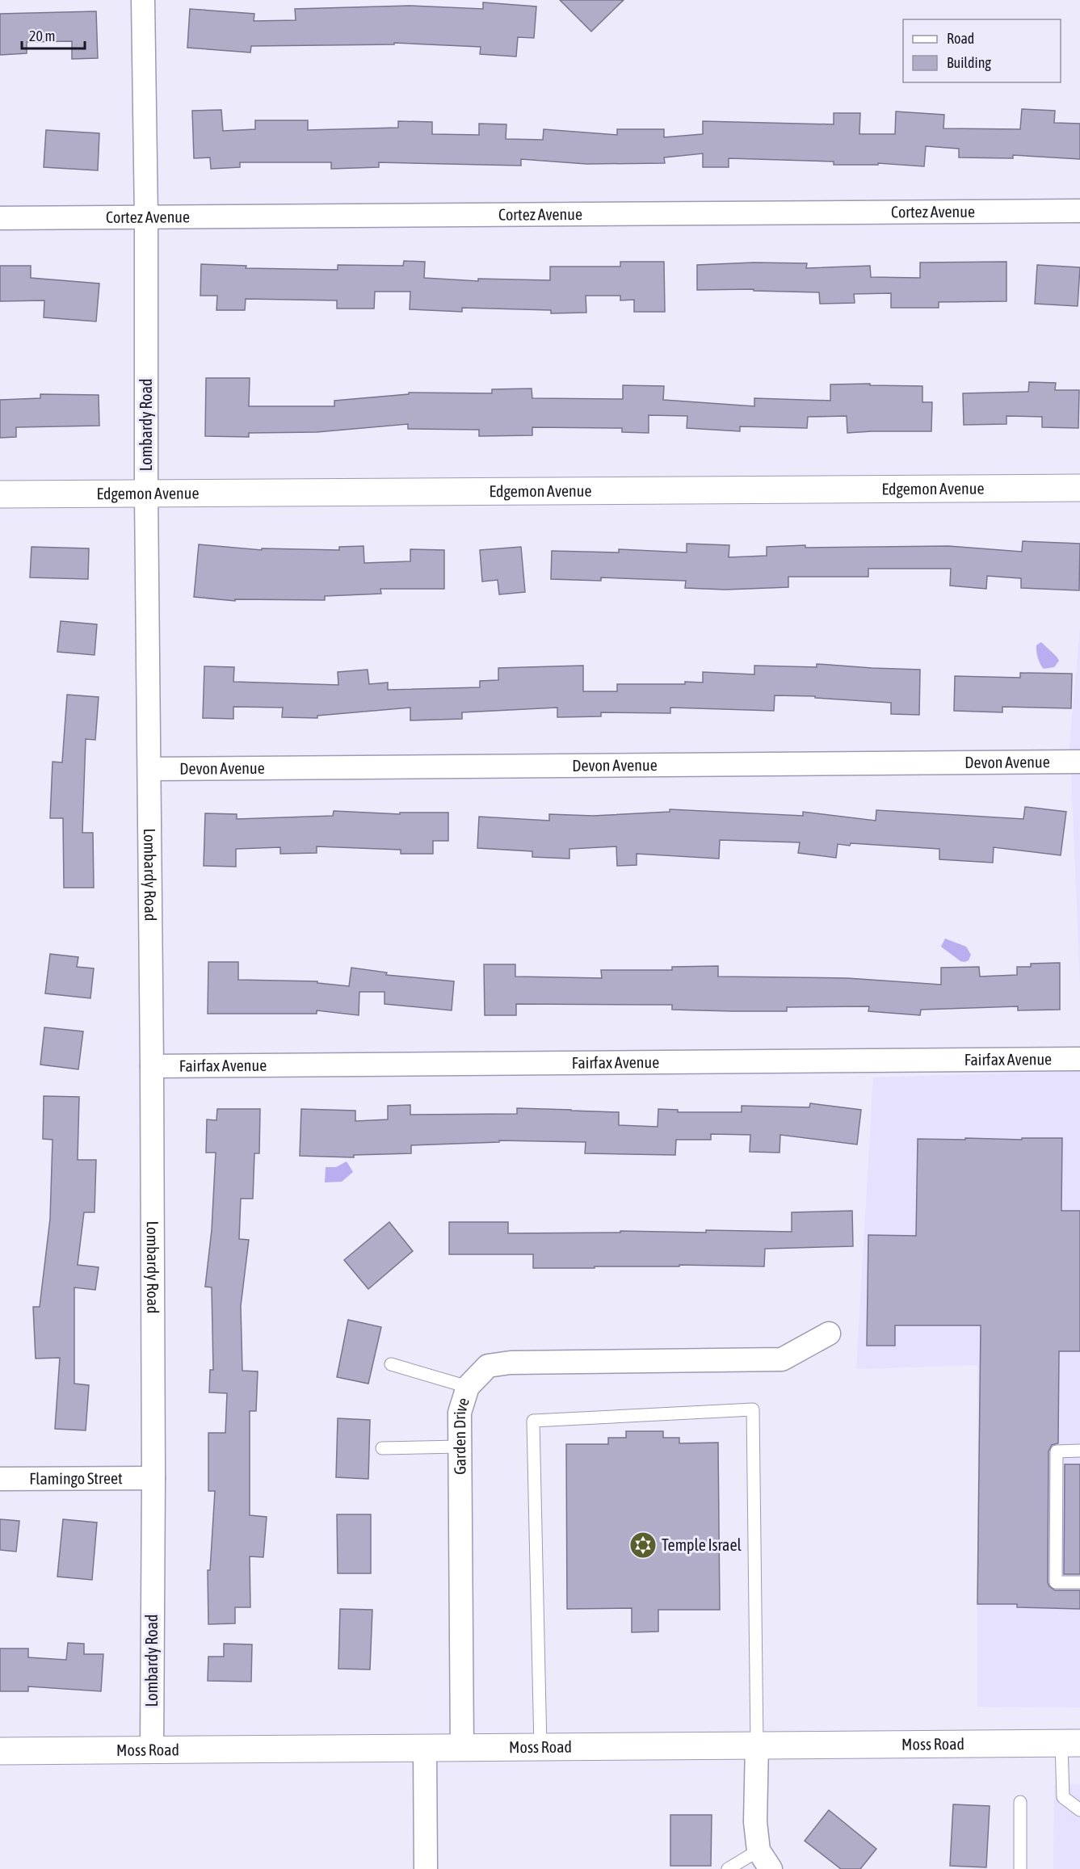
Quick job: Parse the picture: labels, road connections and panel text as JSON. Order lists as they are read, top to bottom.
{
  "streets": {
    "street": [
      "Cortez Avenue",
      "Lombardy Road",
      "Edgemon Avenue",
      "Devon Avenue",
      "Fairfax Avenue",
      "Garden Drive",
      "Flamingo Street",
      "Moss Road"
    ]
  },
  "crossings": [
    ["Cortez Avenue", "Lombardy Road"],
    ["Lombardy Road", "Edgemon Avenue"],
    ["Lombardy Road", "Devon Avenue"],
    ["Lombardy Road", "Fairfax Avenue"],
    ["Lombardy Road", "Flamingo Street"],
    ["Lombardy Road", "Moss Road"],
    ["Garden Drive", "Moss Road"]
  ],
  "places": {
    "synagogue": ["Temple Israel"]
  },
  "legend": ["Road", "Building"],
  "scale_bar": "20 m"
}
